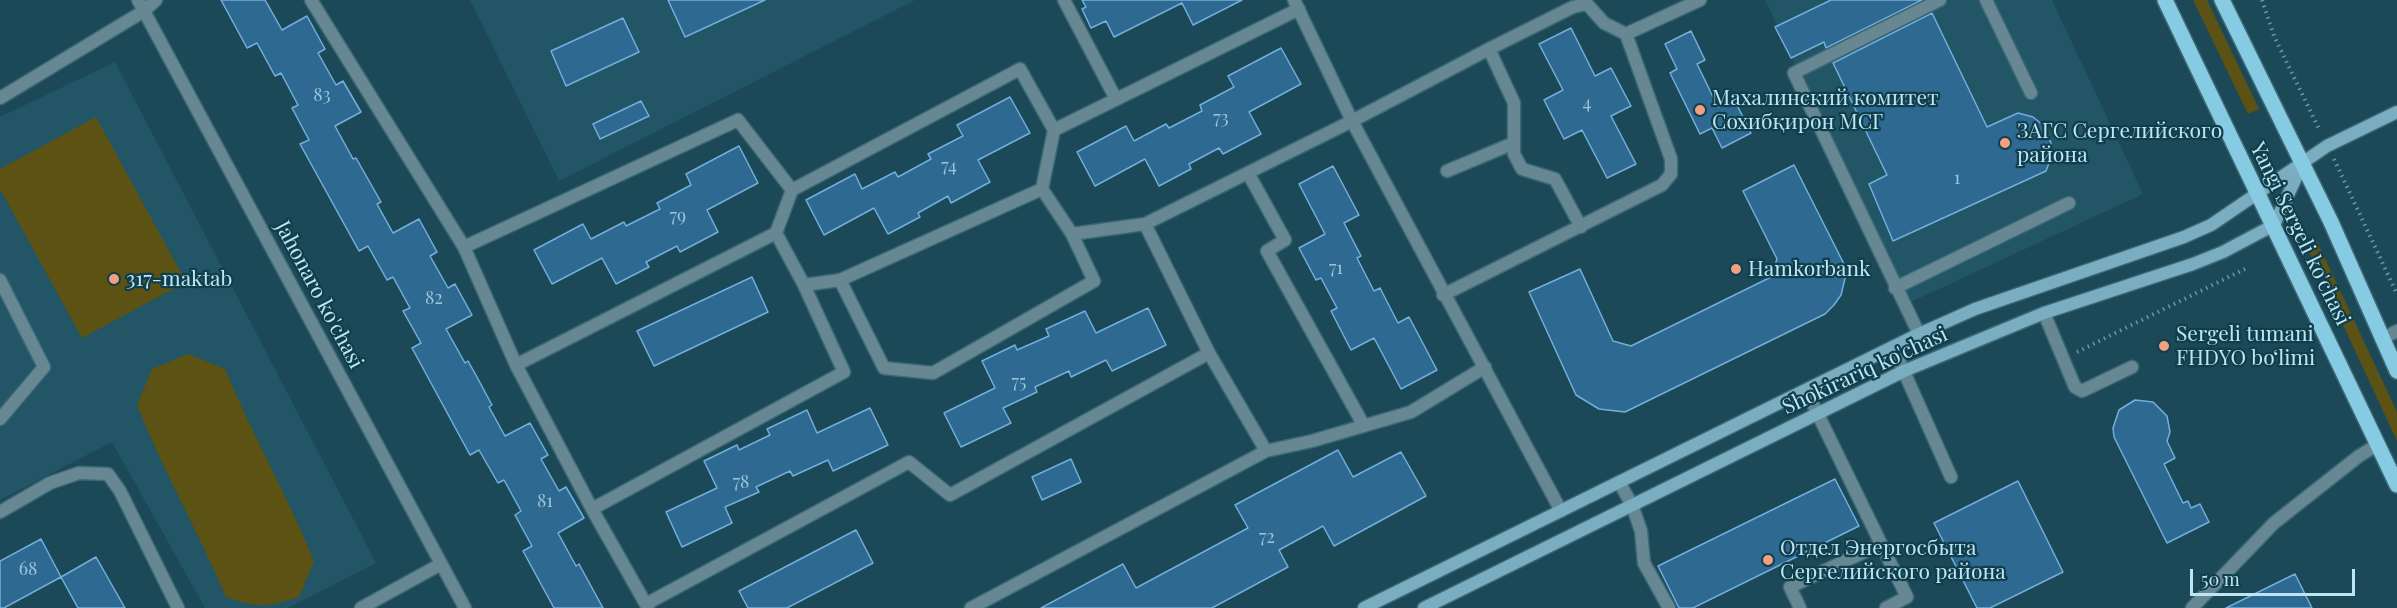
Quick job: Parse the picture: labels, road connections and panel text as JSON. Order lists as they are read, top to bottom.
{
  "streets": {
    "main road": ["Yangi Sergeli ko'chasi", "Shokirariq ko'chasi"],
    "street": ["Jahonaro ko'chasi"]
  },
  "crossings": [
    ["Yangi Sergeli ko'chasi", "Shokirariq ko'chasi"]
  ],
  "places": [
    "Махалинский комитет Сохибқирон МСГ",
    "ЗАГС Сергелийского района",
    "Hamkorbank",
    "317-maktab",
    "Sergeli tumani FHDYO boʻlimi",
    "Отдел Энергосбыта Сергелийского района"
  ],
  "house_numbers": [
    "83",
    "4",
    "73",
    "74",
    "1",
    "79",
    "71",
    "82",
    "75",
    "78",
    "81",
    "72",
    "68"
  ],
  "scale_bar": "50 m"
}
